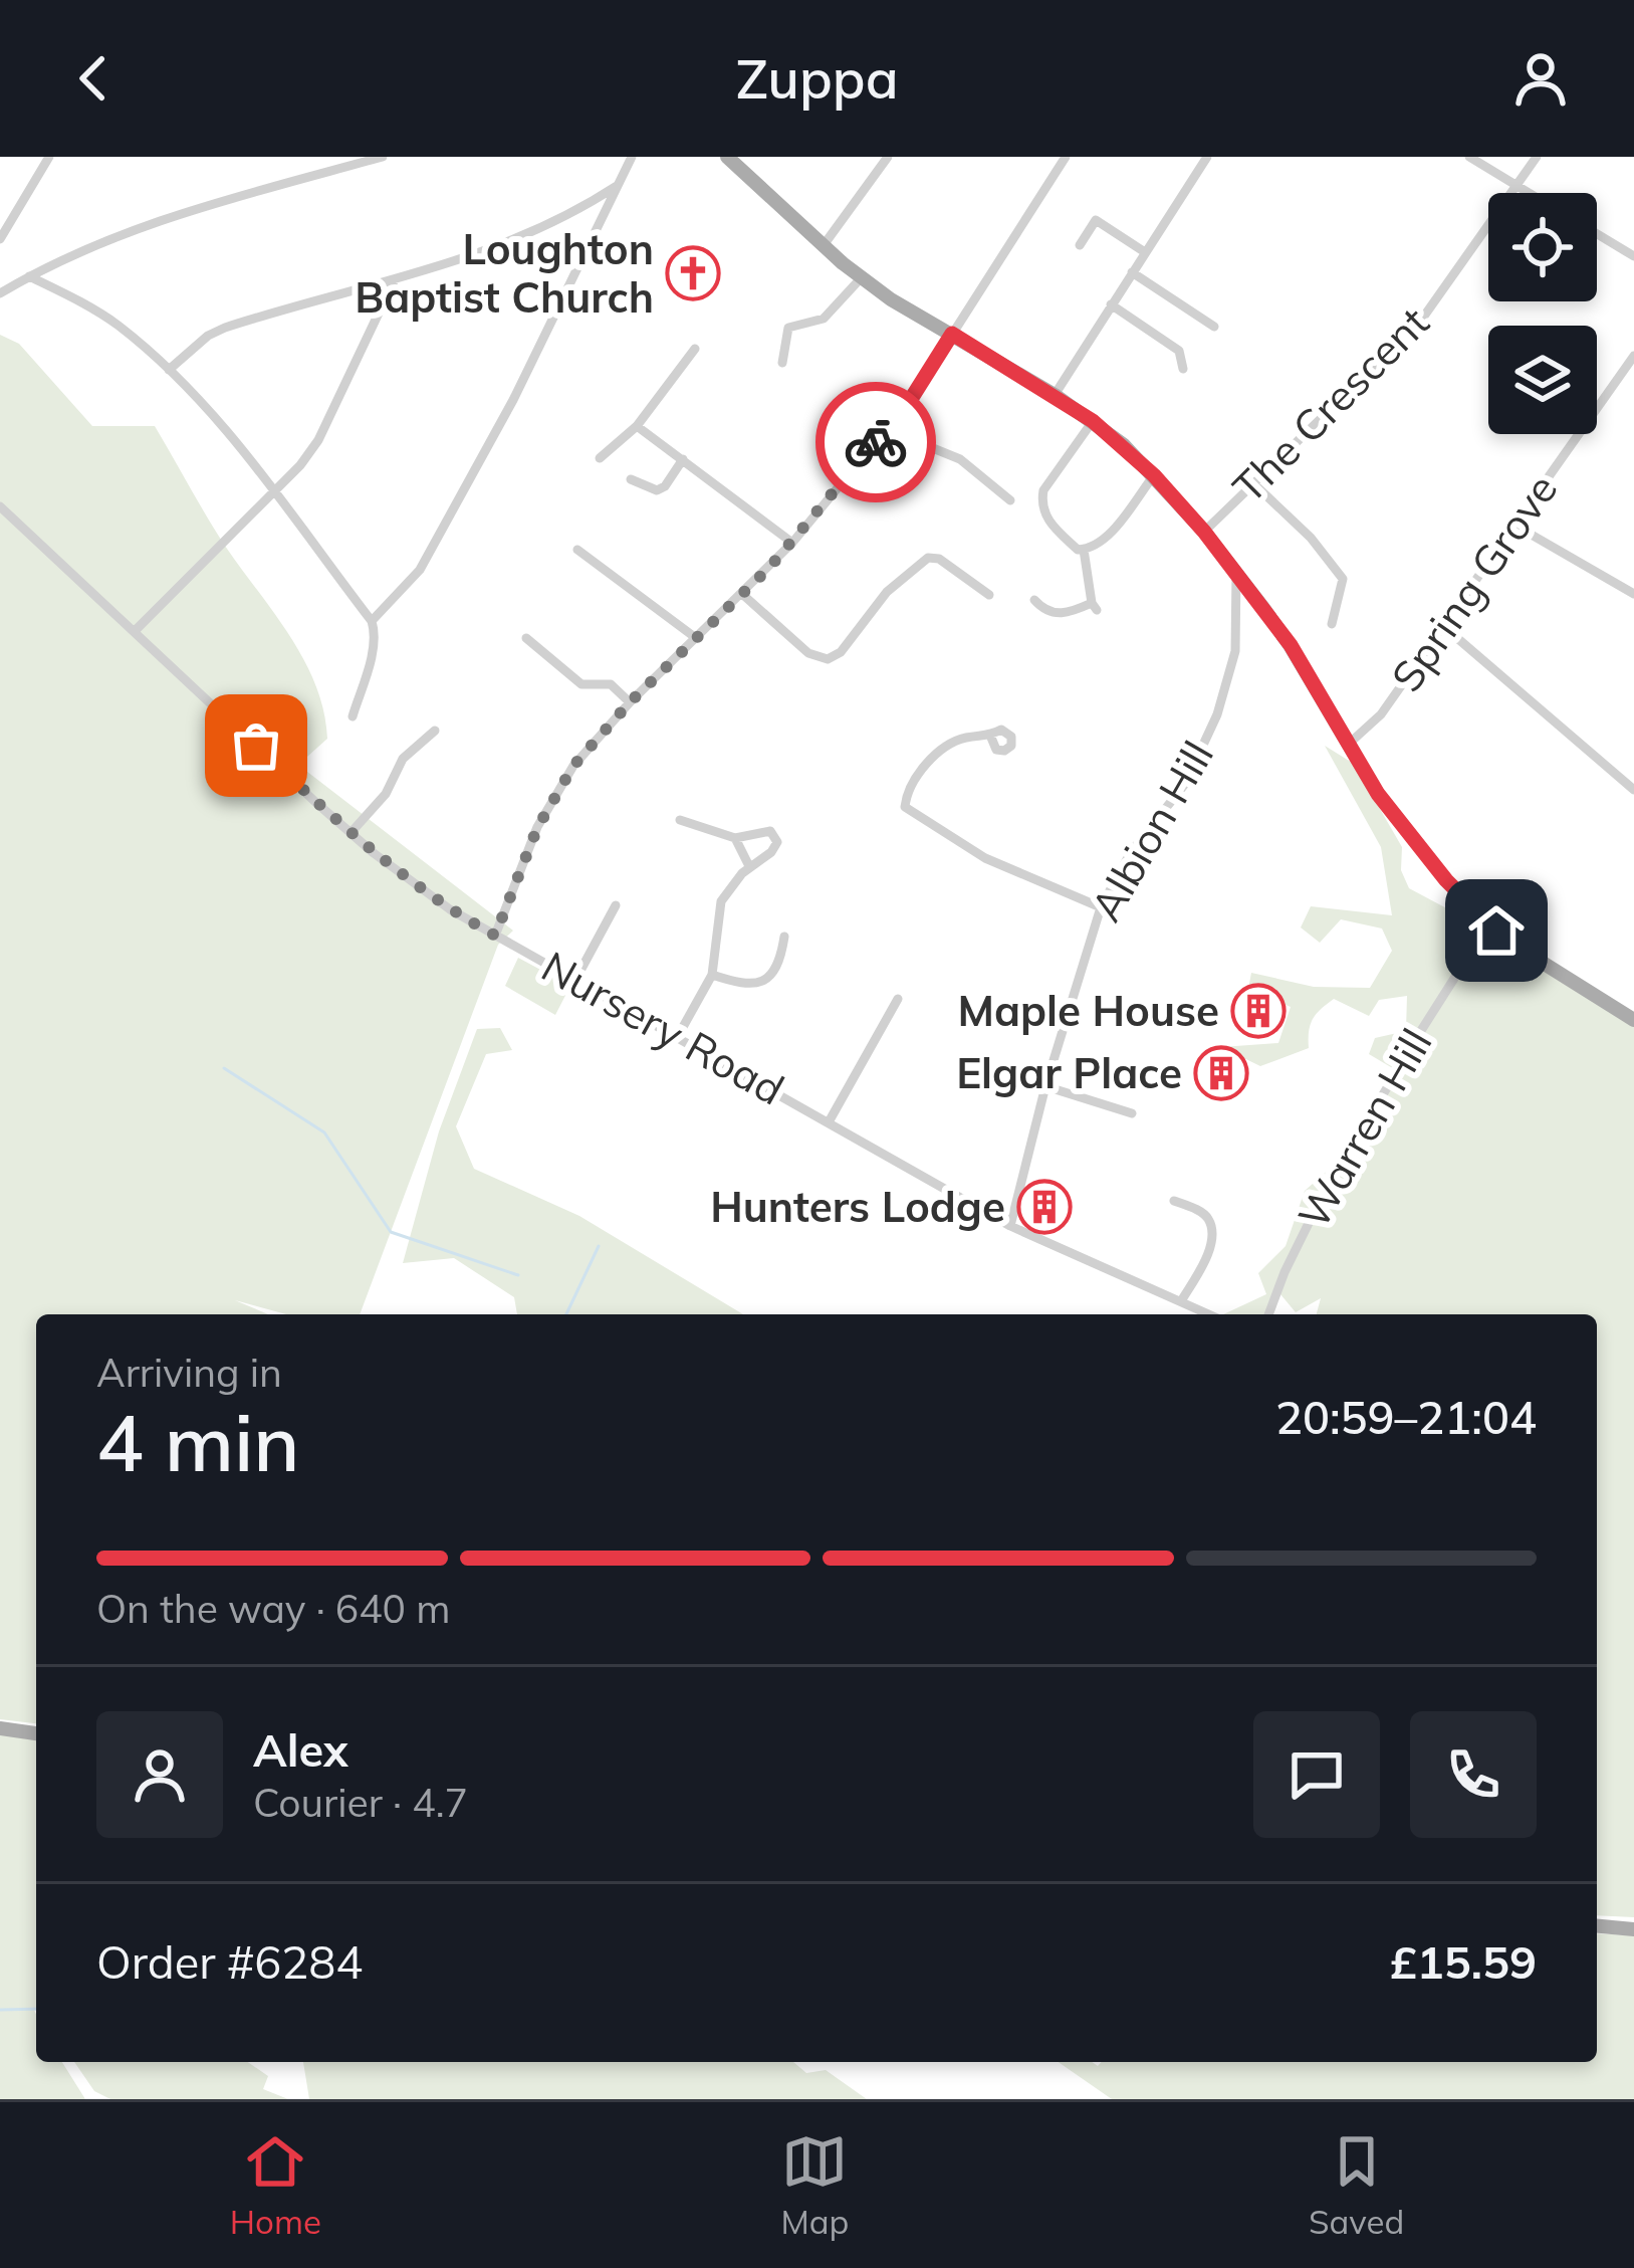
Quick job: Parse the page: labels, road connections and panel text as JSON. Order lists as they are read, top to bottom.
{
  "streets": {
    "street": [
      "The Crescent",
      "Spring Grove",
      "Albion Hill",
      "Nursery Road",
      "Warren Hill"
    ]
  },
  "crossings": [
    ["Albion Hill", "Nursery Road"]
  ],
  "places": {
    "church": ["Loughton Baptist Church"],
    "building": ["Maple House", "Elgar Place", "Hunters Lodge"]
  },
  "page": {
    "header": "Zuppa",
    "heading": ["4 min", "Arriving in", "20:59–21:04"],
    "panel": [
      "Alex",
      "Courier · 4.7",
      "Order #6284",
      "£15.59"
    ],
    "bar": "On the way · 640 m",
    "tabs": ["Home", "Map", "Saved"]
  }
}
